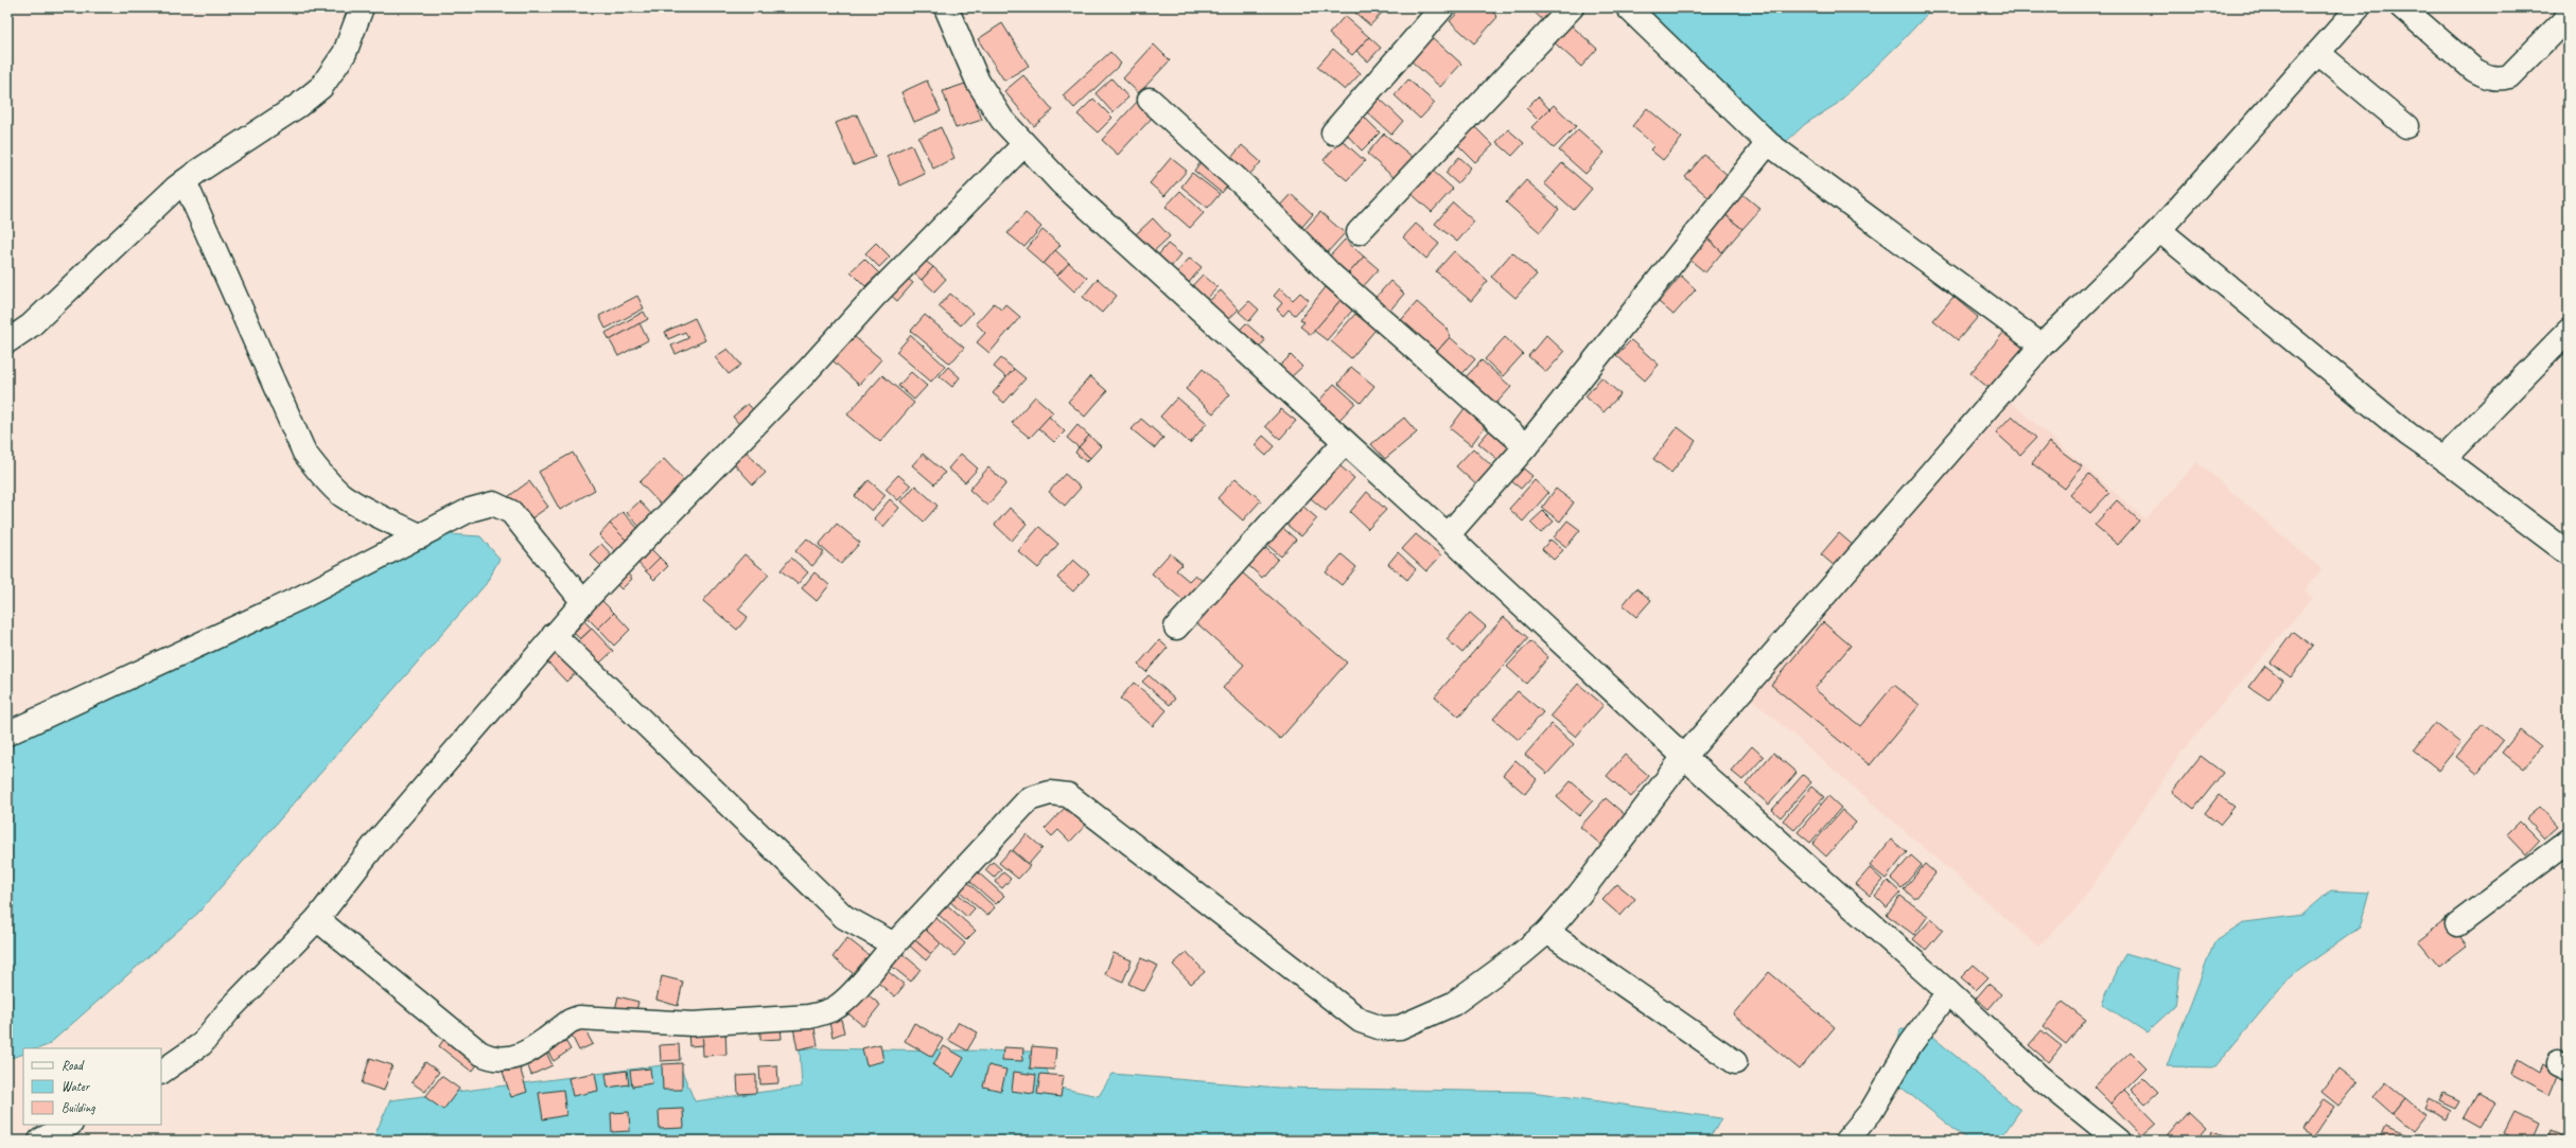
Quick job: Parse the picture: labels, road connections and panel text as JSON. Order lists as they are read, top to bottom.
{
  "legend": ["Road", "Water", "Building"]
}
